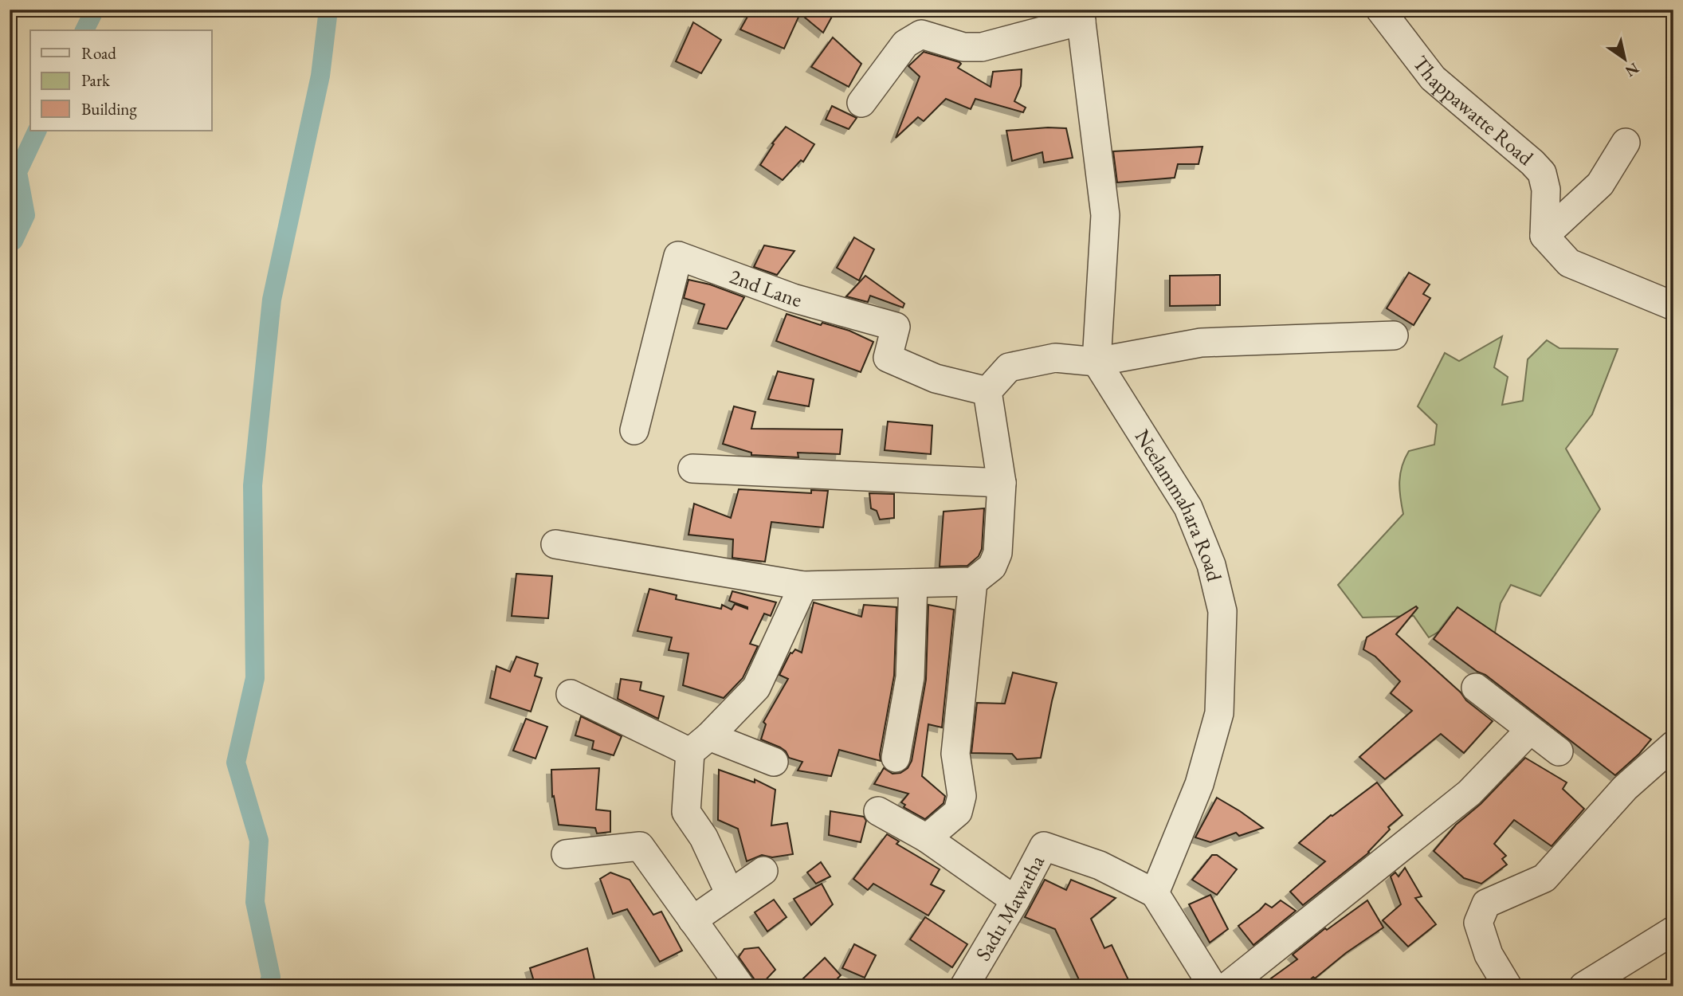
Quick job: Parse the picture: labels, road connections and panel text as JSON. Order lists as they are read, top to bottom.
{
  "streets": {
    "street": [
      "Thappawatte Road",
      "2nd Lane",
      "Neelammahara Road",
      "Sadu Mawatha"
    ]
  },
  "crossings": [
    ["Neelammahara Road", "Sadu Mawatha"]
  ],
  "legend": ["Road", "Park", "Building"],
  "north": "bottom right"
}
